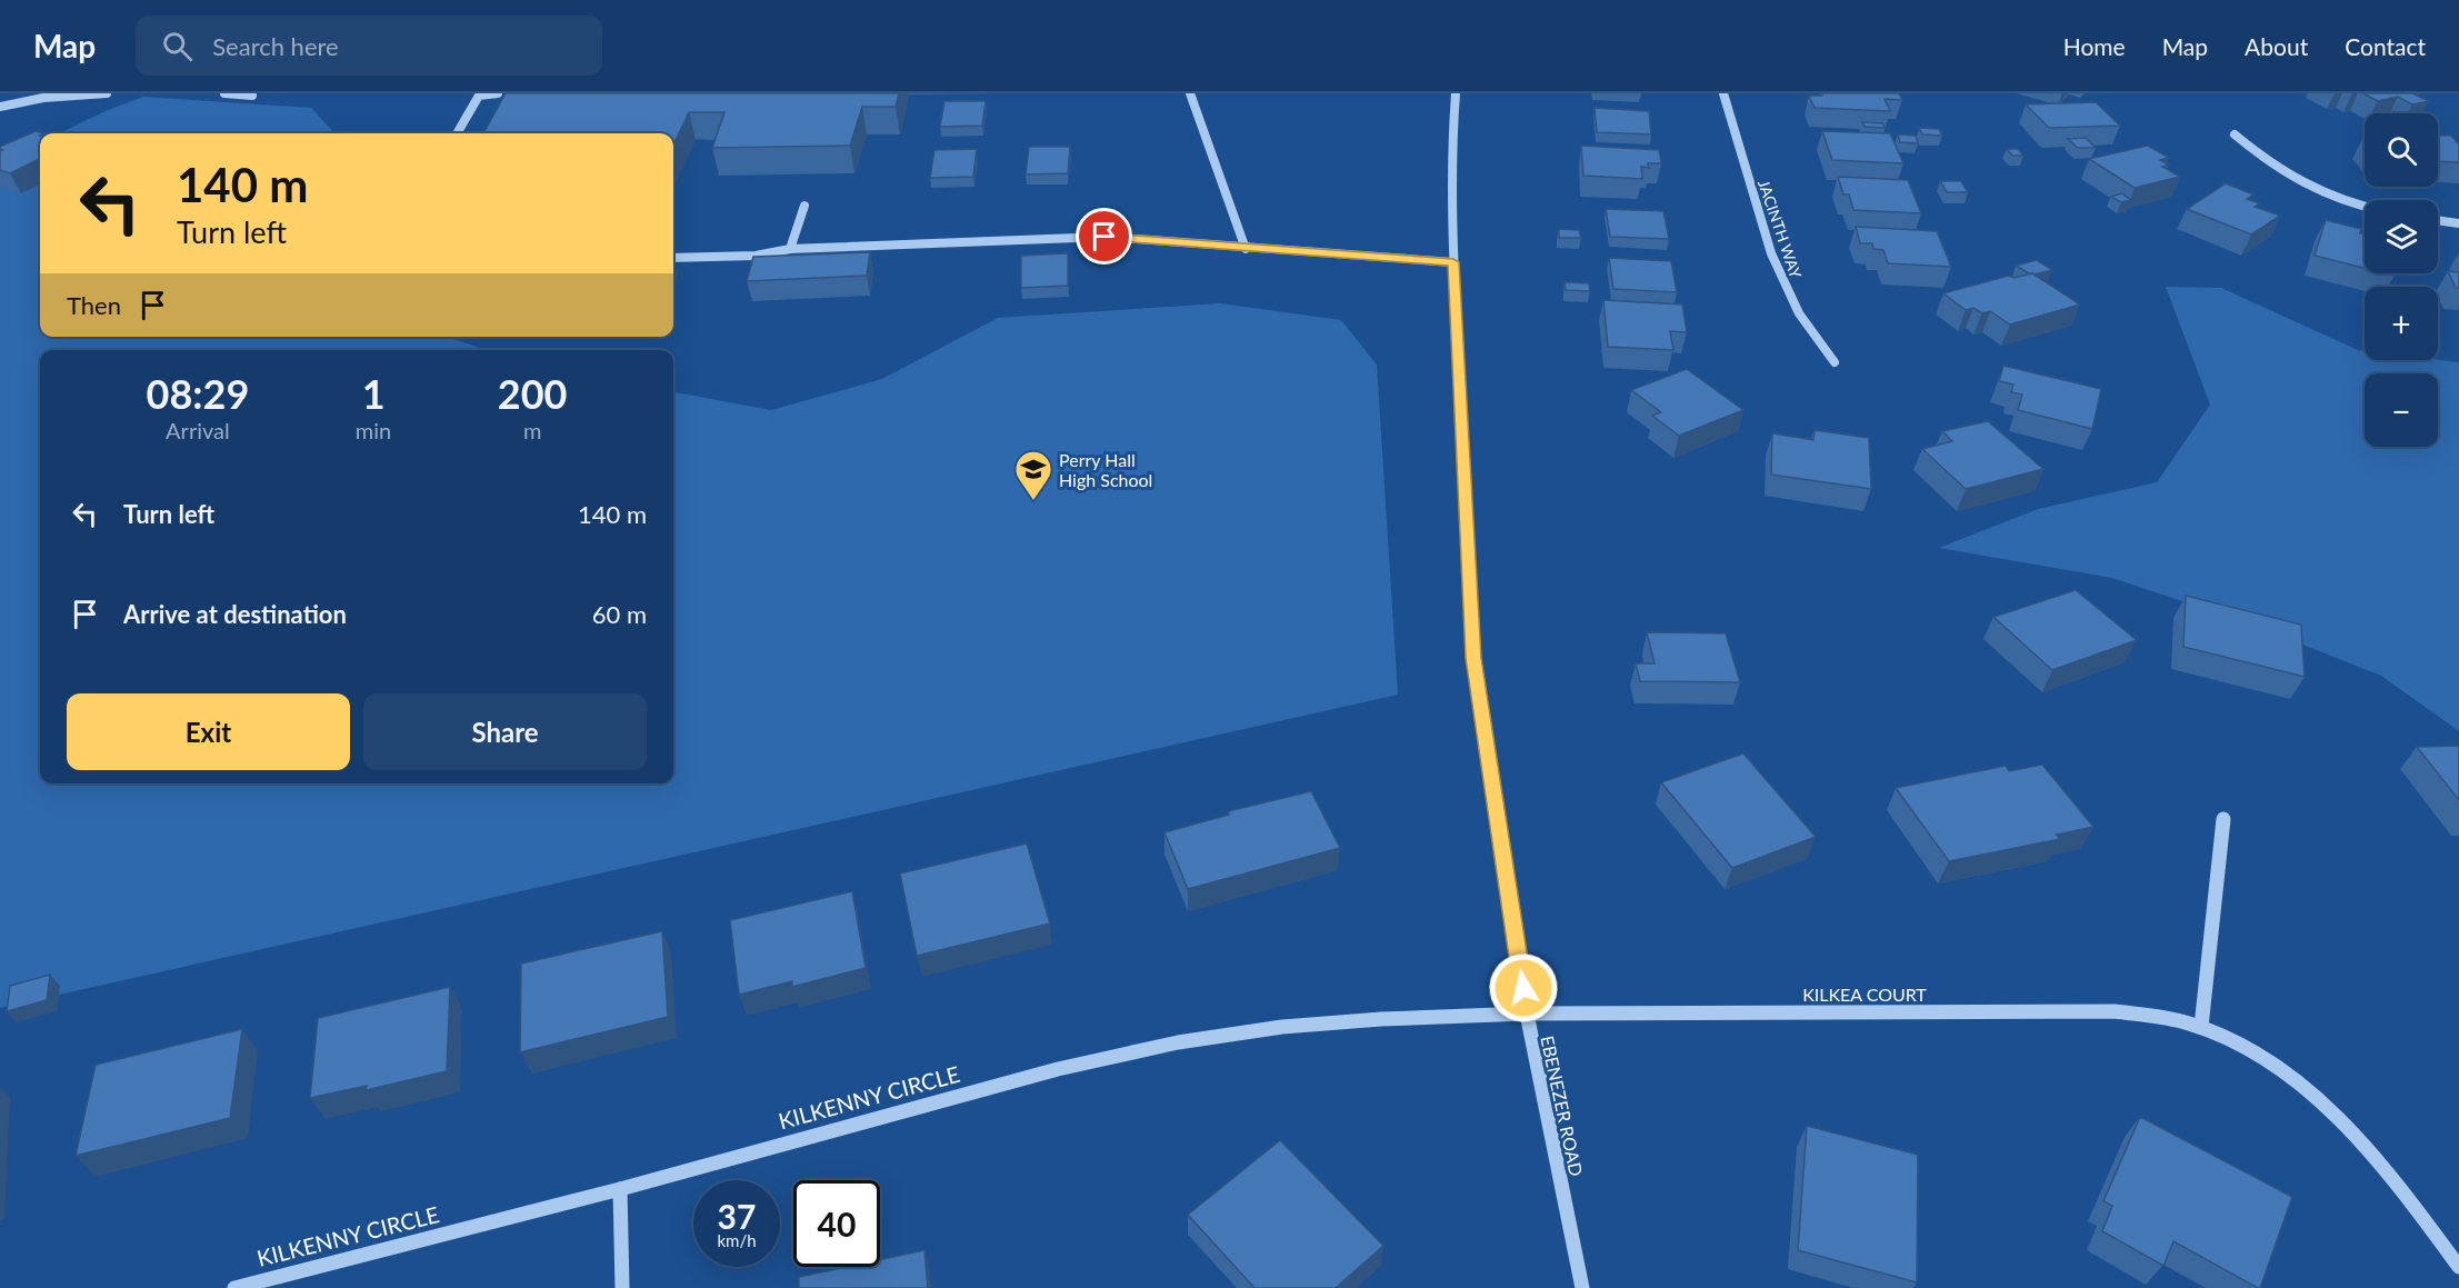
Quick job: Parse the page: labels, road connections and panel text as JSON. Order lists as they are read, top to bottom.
{
  "streets": {
    "street": [
      "JACINTH WAY",
      "KILKEA COURT",
      "KILKENNY CIRCLE",
      "EBENEZER ROAD"
    ]
  },
  "crossings": [
    ["KILKEA COURT", "KILKENNY CIRCLE"],
    ["KILKEA COURT", "EBENEZER ROAD"],
    ["KILKENNY CIRCLE", "EBENEZER ROAD"]
  ],
  "places": {
    "school or university": ["Perry Hall High School"]
  },
  "page": {
    "header": "Map",
    "search": "Search here",
    "nav": [
      "Home",
      "Map",
      "About",
      "Contact"
    ],
    "map_buttons": ["+", "−"],
    "turn": ["140 m", "Turn left"],
    "then": "Then",
    "eta": [
      "08:29",
      "Arrival",
      "1",
      "min",
      "200",
      "m"
    ],
    "list": [
      {
        "name": "Turn left",
        "value": "140 m"
      },
      {
        "name": "Arrive at destination",
        "value": "60 m"
      }
    ],
    "buttons": ["Exit", "Share"],
    "speed": "37 km/h",
    "limit": "40"
  }
}
